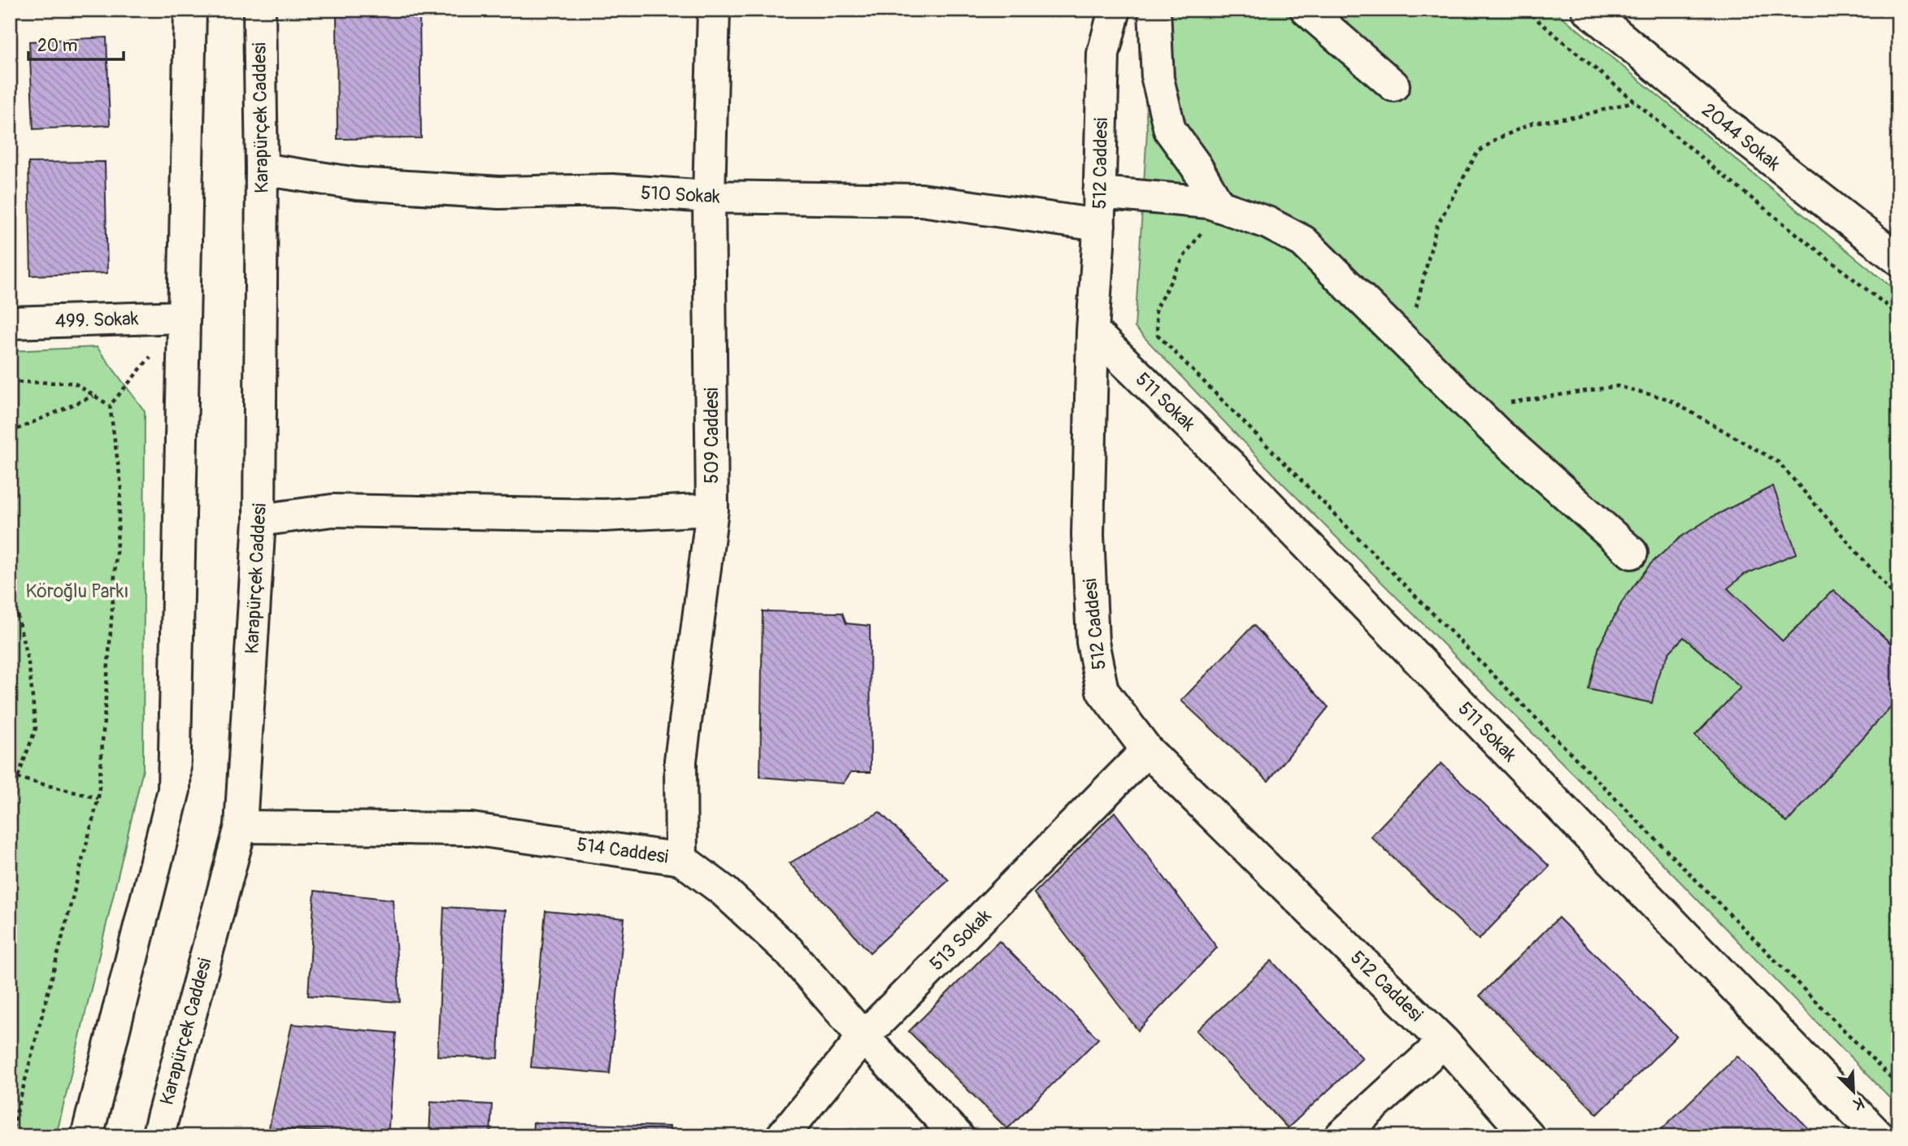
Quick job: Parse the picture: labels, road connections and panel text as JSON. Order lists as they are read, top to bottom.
{
  "streets": {
    "street": [
      "Karapürçek Caddesi",
      "2044 Sokak",
      "512 Caddesi",
      "510 Sokak",
      "499. Sokak",
      "511 Sokak",
      "509 Caddesi",
      "514 Caddesi",
      "513 Sokak"
    ]
  },
  "crossings": [
    ["Karapürçek Caddesi", "510 Sokak"],
    ["Karapürçek Caddesi", "514 Caddesi"],
    ["512 Caddesi", "510 Sokak"],
    ["512 Caddesi", "511 Sokak"],
    ["512 Caddesi", "513 Sokak"],
    ["510 Sokak", "509 Caddesi"],
    ["509 Caddesi", "514 Caddesi"],
    ["514 Caddesi", "513 Sokak"]
  ],
  "parks": ["Köroğlu Parkı"],
  "scale_bar": "20 m",
  "north": "bottom right"
}
